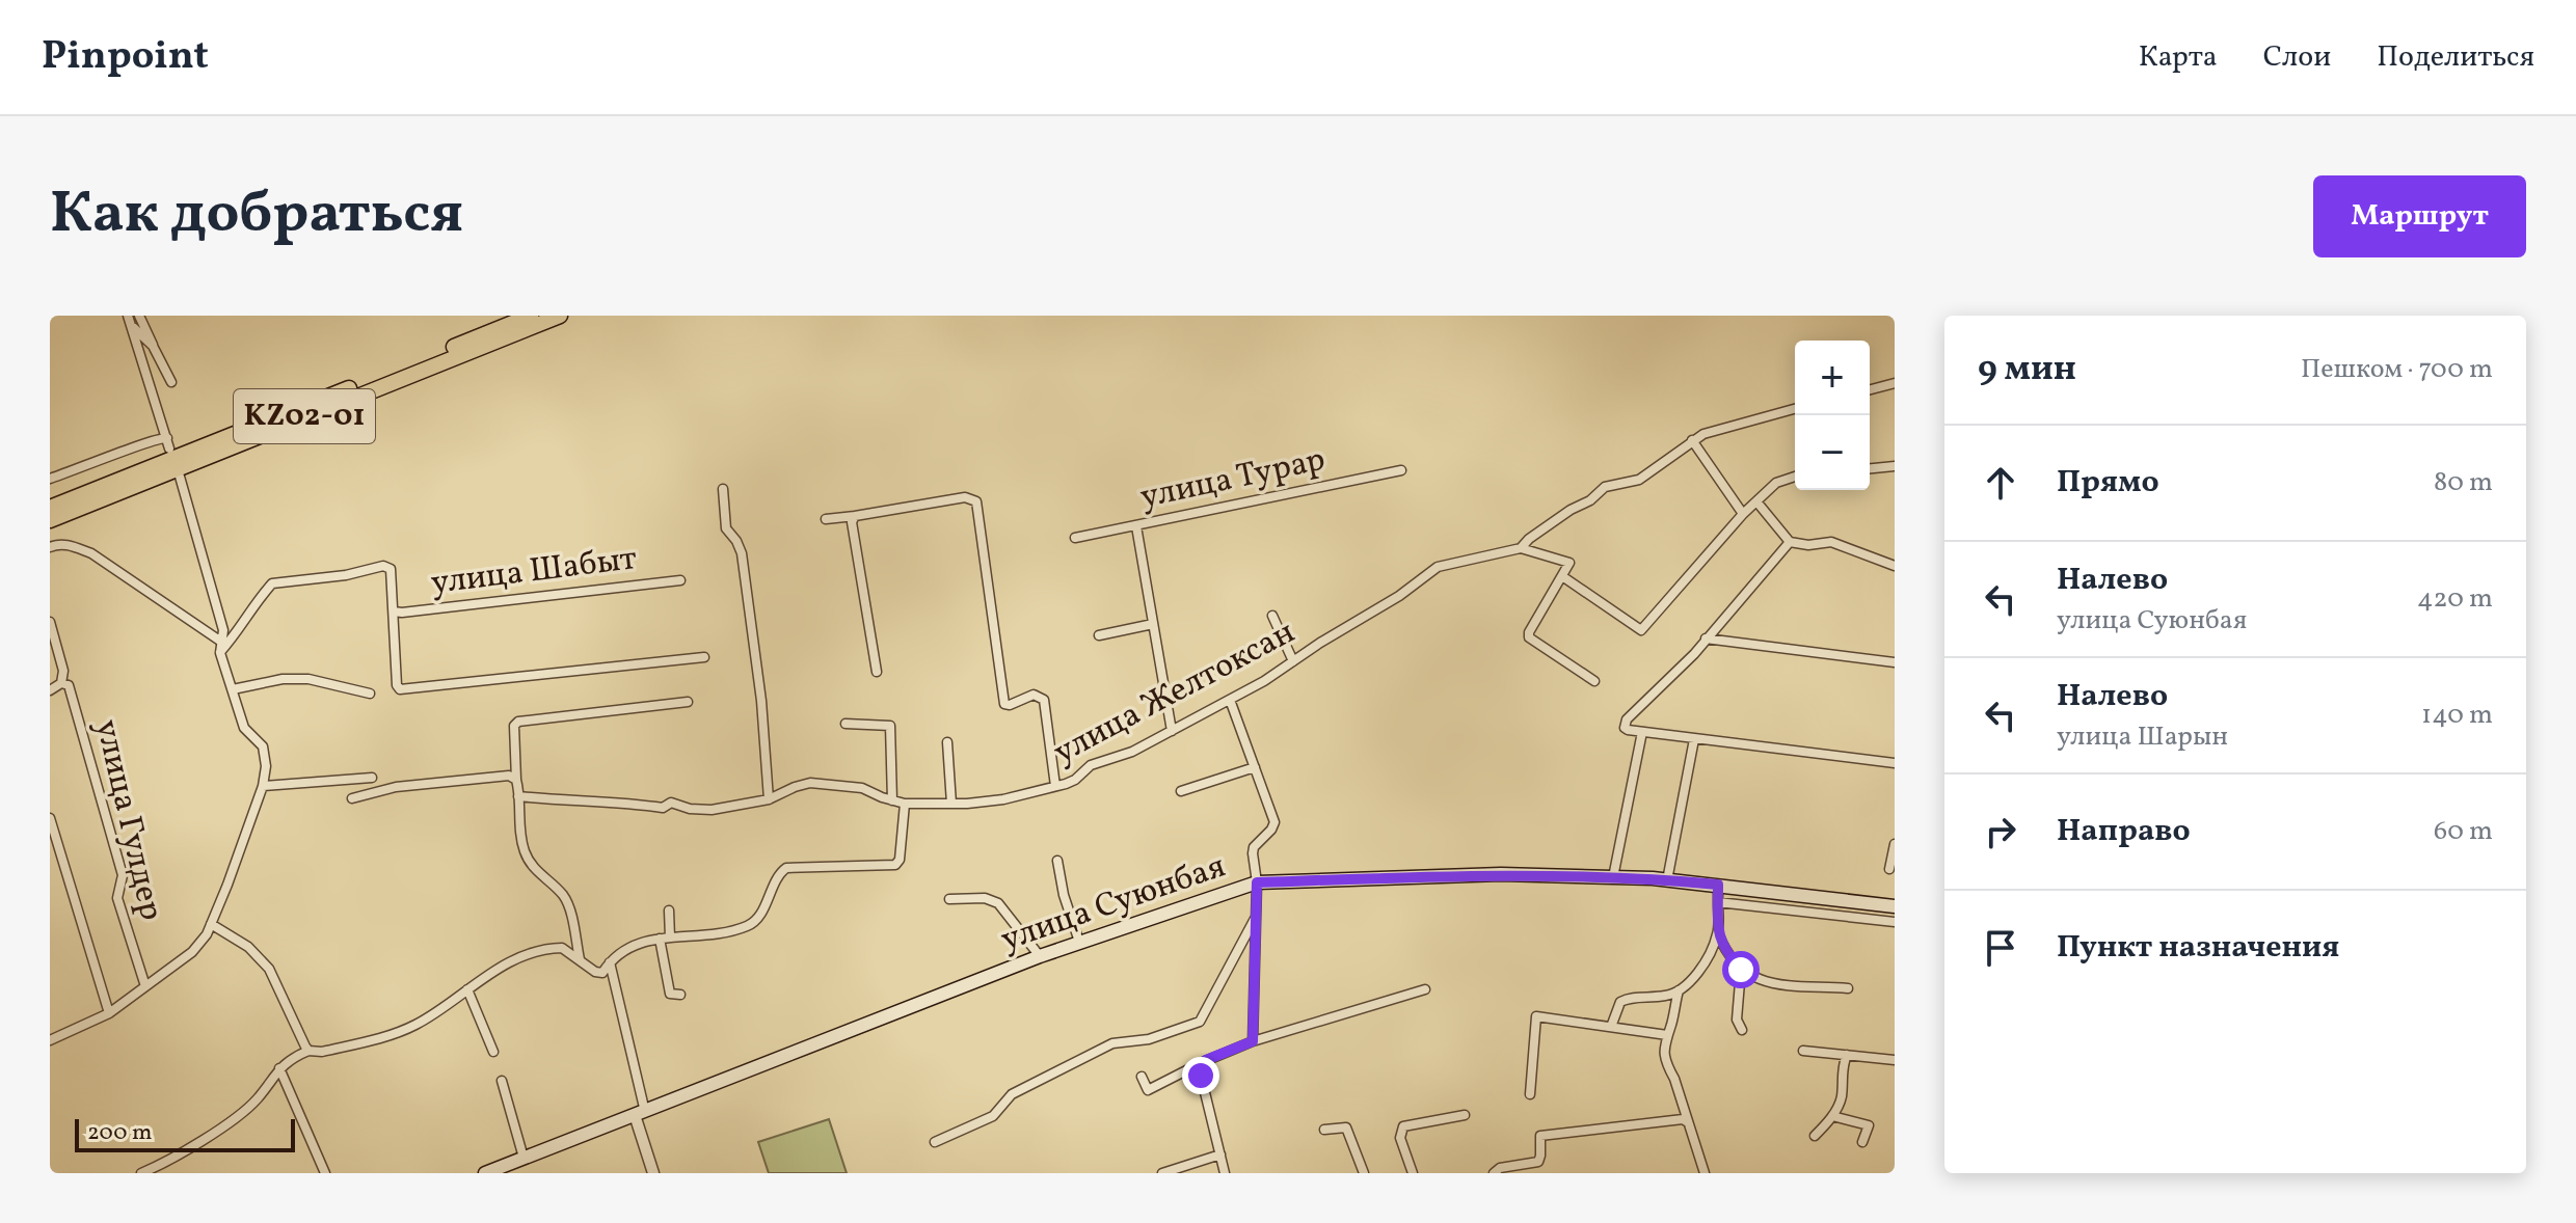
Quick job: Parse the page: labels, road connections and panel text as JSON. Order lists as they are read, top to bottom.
{
  "streets": {
    "highway": ["KZ02-01"],
    "main road": ["улица Суюнбая"],
    "street": [
      "улица Турар",
      "улица Шабыт",
      "улица Желтоксан",
      "улица Гулдер"
    ]
  },
  "scale_bar": "200 m",
  "page": {
    "header": "Pinpoint",
    "nav": ["Карта", "Слои", "Поделиться"],
    "title": "Как добраться",
    "buttons": "Маршрут",
    "heading": ["9 мин", "Пешком · 700 m"],
    "map_buttons": ["+", "−"],
    "list": [
      ["Прямо", "80 m"],
      ["Налево", "улица Суюнбая", "420 m"],
      ["Налево", "улица Шарын", "140 m"],
      ["Направо", "60 m"],
      "Пункт назначения"
    ],
    "scale": "200 m"
  }
}
